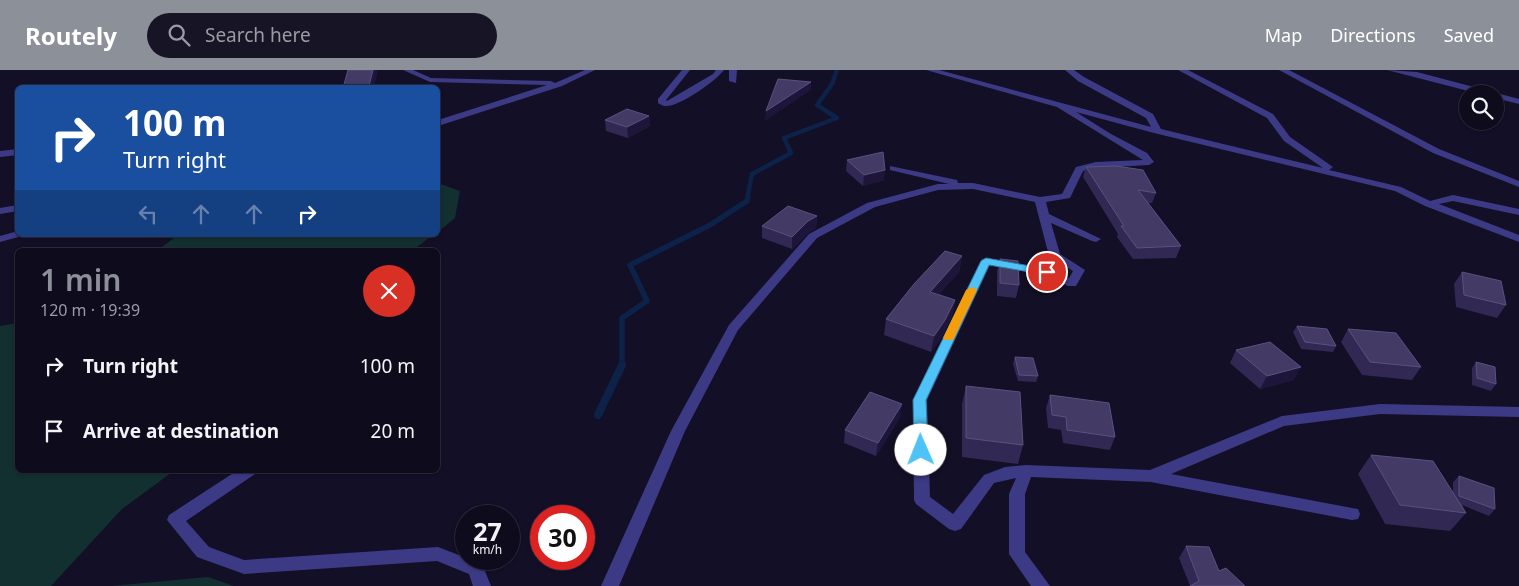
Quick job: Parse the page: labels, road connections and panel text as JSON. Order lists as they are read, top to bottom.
{
  "page": {
    "header": "Routely",
    "search": "Search here",
    "nav": ["Map", "Directions", "Saved"],
    "turn": ["100 m", "Turn right"],
    "heading": ["1 min", "120 m · 19:39"],
    "list": [
      {
        "name": "Turn right",
        "value": "100 m"
      },
      {
        "name": "Arrive at destination",
        "value": "20 m"
      }
    ],
    "speed": "27 km/h",
    "limit": "30"
  }
}
